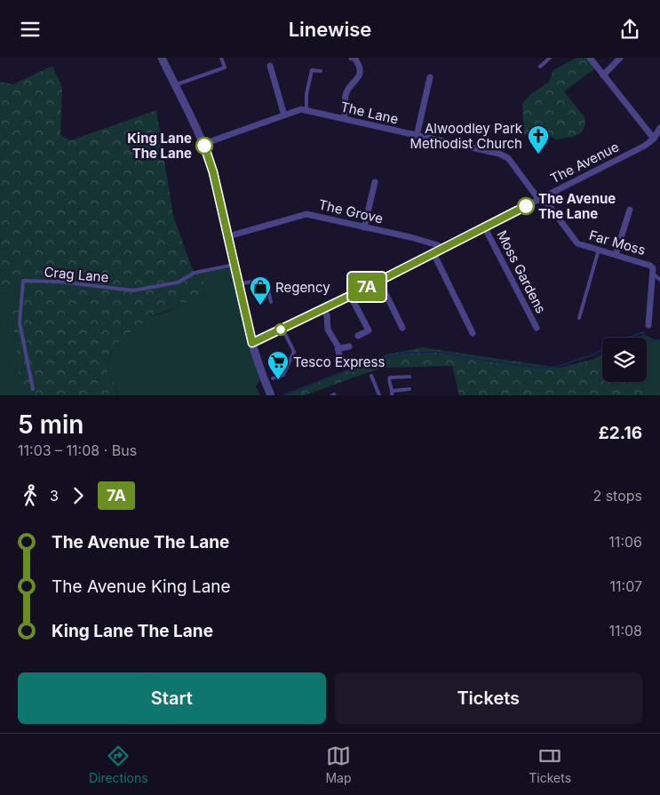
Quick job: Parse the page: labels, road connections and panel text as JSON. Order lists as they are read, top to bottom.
{
  "streets": {
    "street": [
      "The Lane",
      "The Avenue",
      "The Grove",
      "Far Moss",
      "Moss Gardens"
    ],
    "lane": ["Crag Lane"]
  },
  "crossings": [
    ["The Lane", "The Avenue"],
    ["The Lane", "Far Moss"],
    ["The Avenue", "The Grove"],
    ["The Avenue", "Far Moss"],
    ["The Avenue", "Moss Gardens"]
  ],
  "places": {
    "other": ["King Lane The Lane", "The Avenue The Lane"],
    "church": ["Alwoodley Park Methodist Church"],
    "shop": ["Regency"],
    "supermarket": ["Tesco Express"]
  },
  "lines": ["bus line 7A"],
  "page": {
    "header": "Linewise",
    "on_map": "7A",
    "heading": ["5 min", "11:03 – 11:08 · Bus", "£2.16"],
    "legs": ["3", "7A", "2 stops"],
    "list": [
      {
        "name": "The Avenue The Lane",
        "value": "11:06"
      },
      {
        "name": "The Avenue King Lane",
        "value": "11:07"
      },
      {
        "name": "King Lane The Lane",
        "value": "11:08"
      }
    ],
    "buttons": ["Start", "Tickets"],
    "tabs": ["Directions", "Map", "Tickets"]
  }
}
